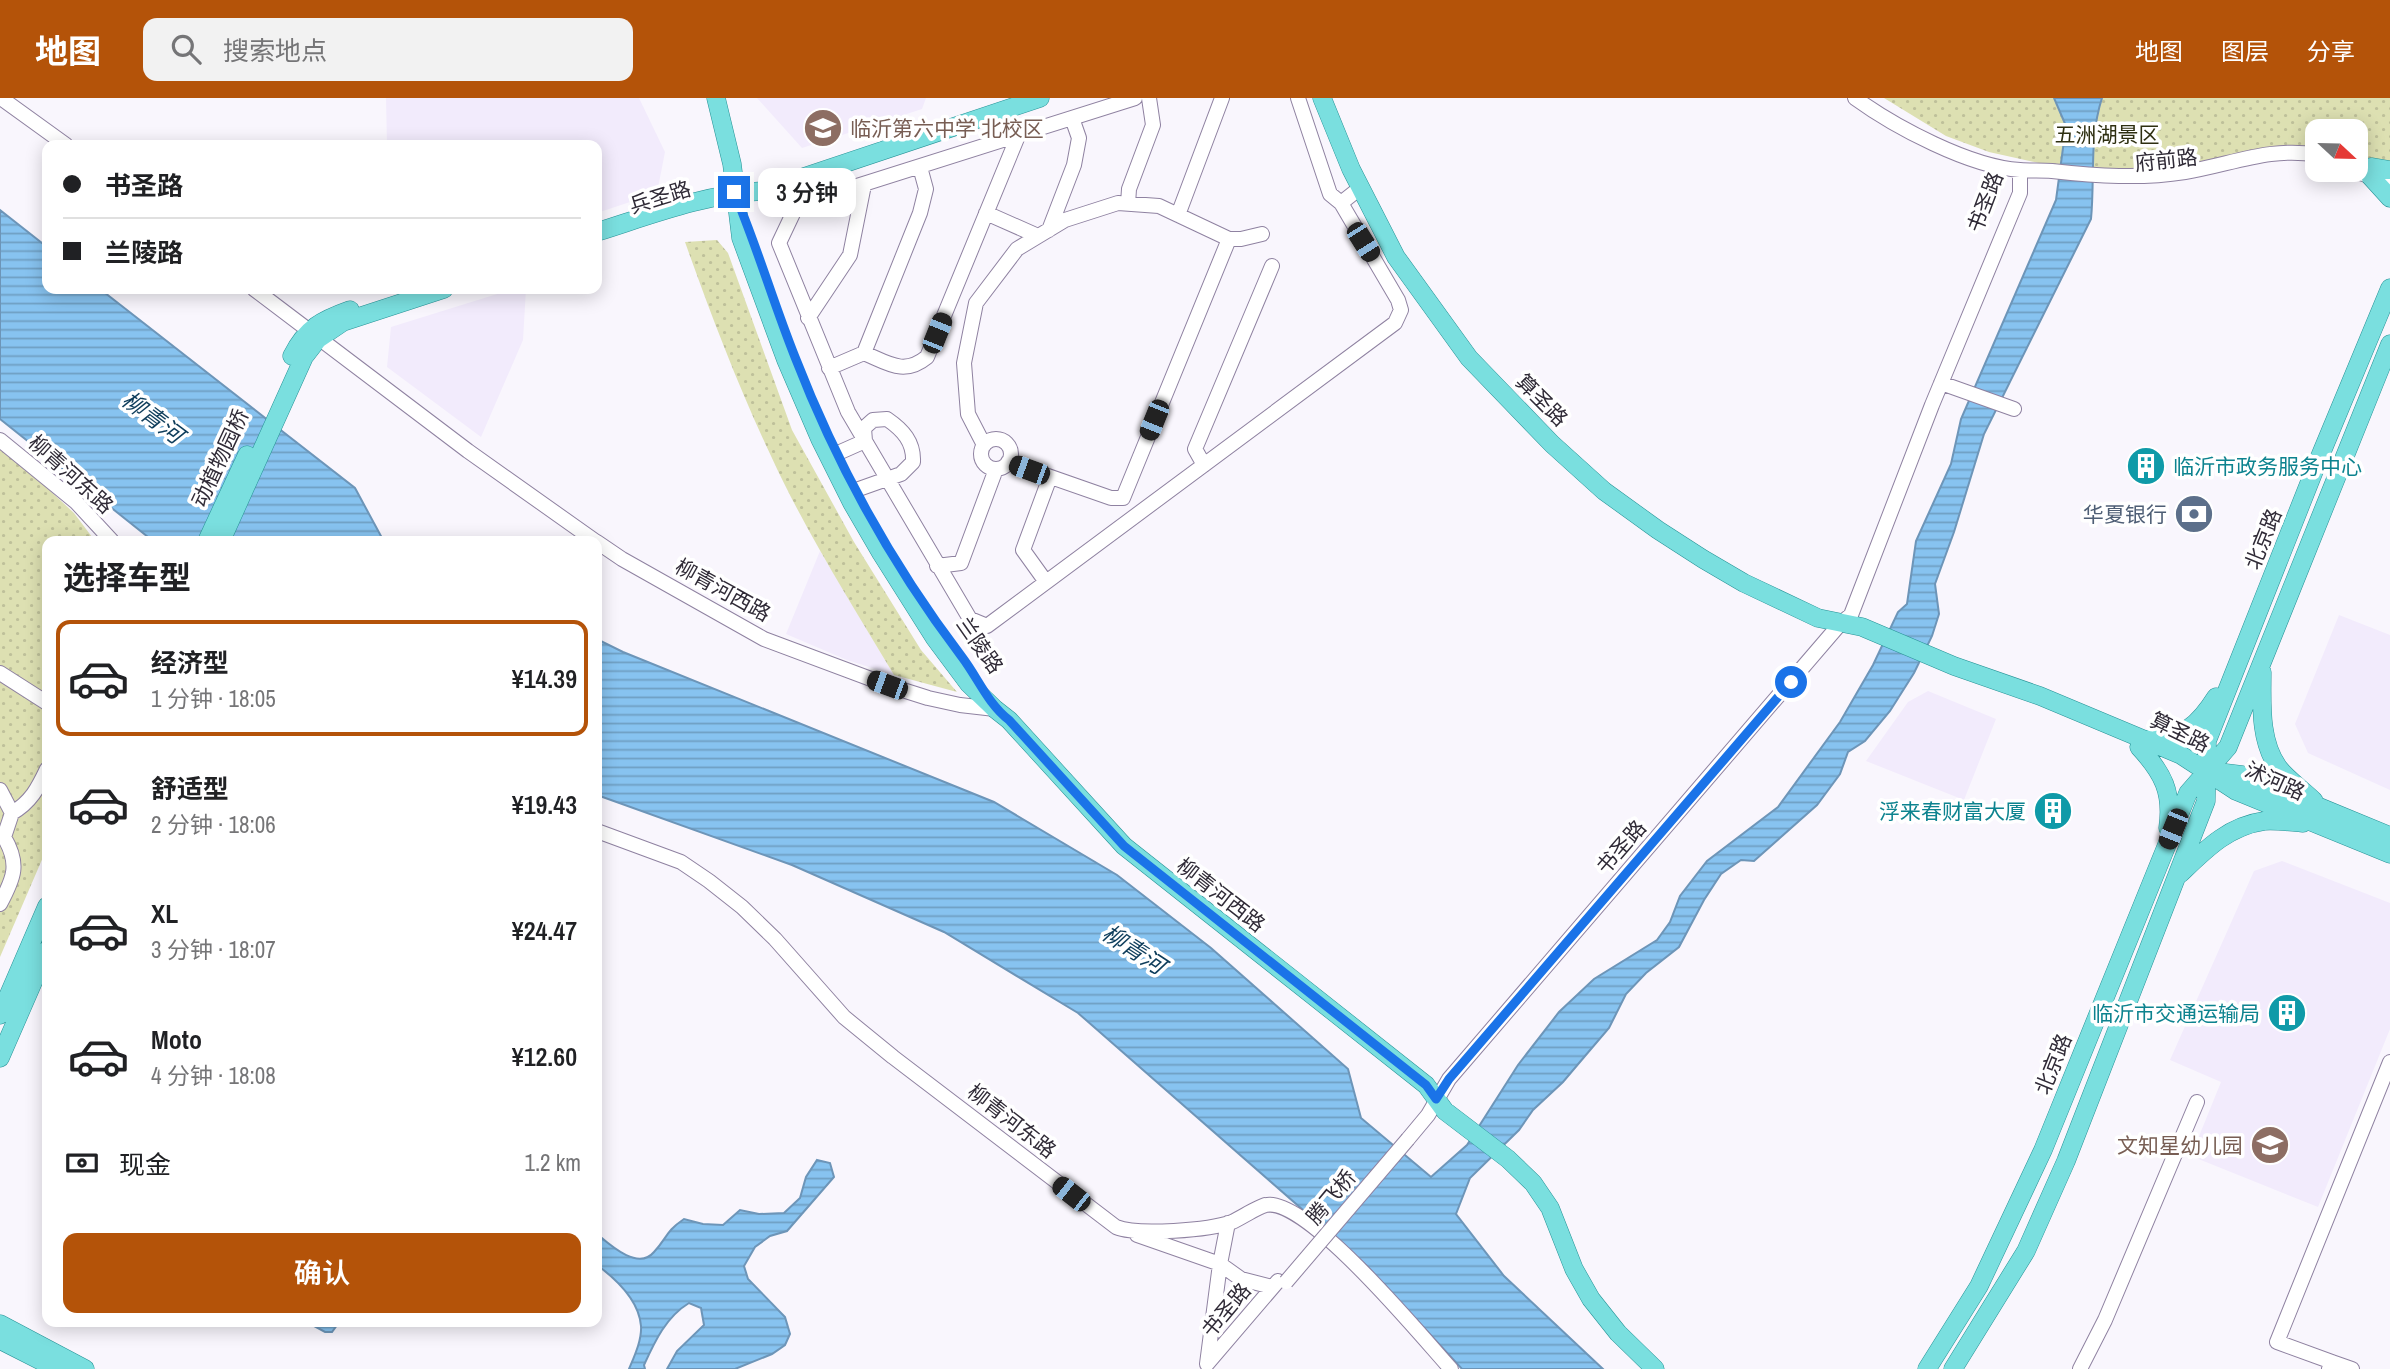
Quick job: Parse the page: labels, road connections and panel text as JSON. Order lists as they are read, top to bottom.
{
  "streets": {
    "main road": [
      "兵圣路",
      "算圣路",
      "动植物园桥",
      "北京路",
      "柳青河西路",
      "兰陵路",
      "沭河路"
    ],
    "street": [
      "府前路",
      "书圣路",
      "柳青河东路",
      "腾飞桥"
    ]
  },
  "crossings": [
    ["府前路", "书圣路"],
    ["兵圣路", "兰陵路"],
    ["书圣路", "算圣路"],
    ["书圣路", "柳青河东路"],
    ["书圣路", "柳青河西路"],
    ["书圣路", "腾飞桥"],
    ["算圣路", "北京路"],
    ["算圣路", "沭河路"],
    ["柳青河东路", "腾飞桥"],
    ["北京路", "沭河路"],
    ["柳青河西路", "兰陵路"]
  ],
  "water": ["柳青河"],
  "parks": ["五洲湖景区"],
  "places": {
    "school or university": ["临沂第六中学 北校区", "文知星幼儿园"],
    "building": ["临沂市政务服务中心", "浮来春财富大厦", "临沂市交通运输局"],
    "bank": ["华夏银行"]
  },
  "north": "right",
  "page": {
    "header": "地图",
    "search": "搜索地点",
    "nav": ["地图", "图层", "分享"],
    "banner": ["书圣路", "兰陵路"],
    "bubble": "3 分钟",
    "heading": "选择车型",
    "list": [
      {
        "name": "经济型",
        "note": "1 分钟 · 18:05",
        "value": "¥14.39"
      },
      {
        "name": "舒适型",
        "note": "2 分钟 · 18:06",
        "value": "¥19.43"
      },
      {
        "name": "XL",
        "note": "3 分钟 · 18:07",
        "value": "¥24.47"
      },
      {
        "name": "Moto",
        "note": "4 分钟 · 18:08",
        "value": "¥12.60"
      }
    ],
    "pay": ["现金", "1.2 km"],
    "buttons": "确认"
  }
}
